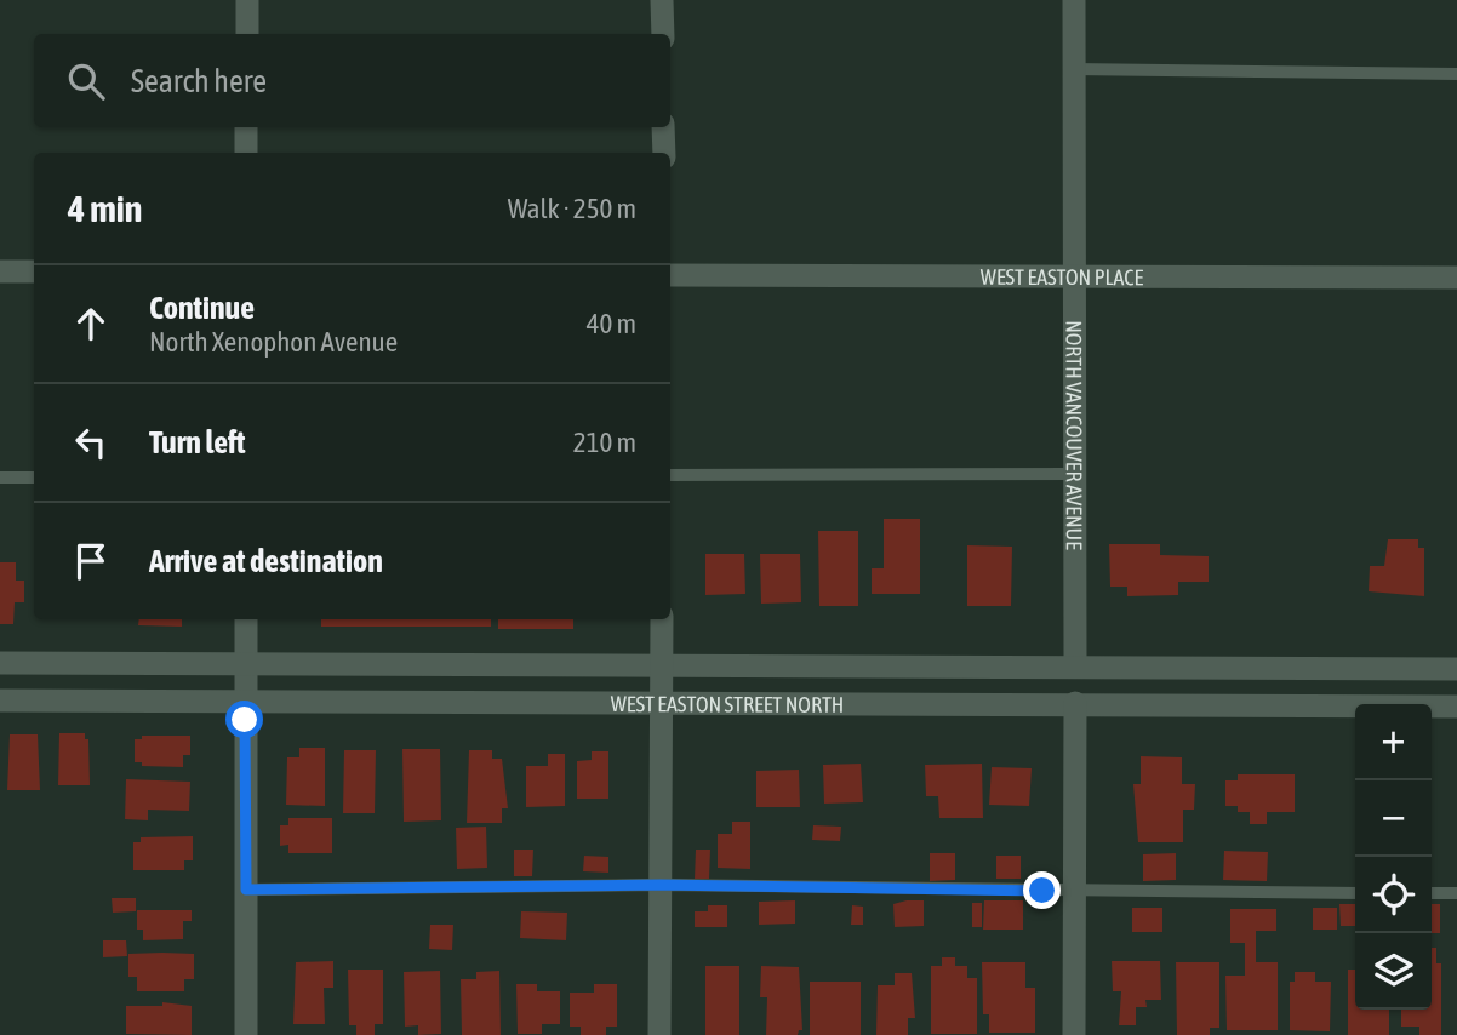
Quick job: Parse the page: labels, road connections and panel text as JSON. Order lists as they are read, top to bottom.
{
  "streets": {
    "street": ["WEST EASTON PLACE", "NORTH VANCOUVER AVENUE", "WEST EASTON STREET NORTH"]
  },
  "crossings": [
    ["WEST EASTON PLACE", "NORTH VANCOUVER AVENUE"],
    ["NORTH VANCOUVER AVENUE", "WEST EASTON STREET NORTH"]
  ],
  "page": {
    "search": "Search here",
    "heading": ["4 min", "Walk · 250 m"],
    "list": [
      ["Continue", "North Xenophon Avenue", "40 m"],
      ["Turn left", "210 m"],
      "Arrive at destination"
    ],
    "map_buttons": ["+", "−"]
  }
}
